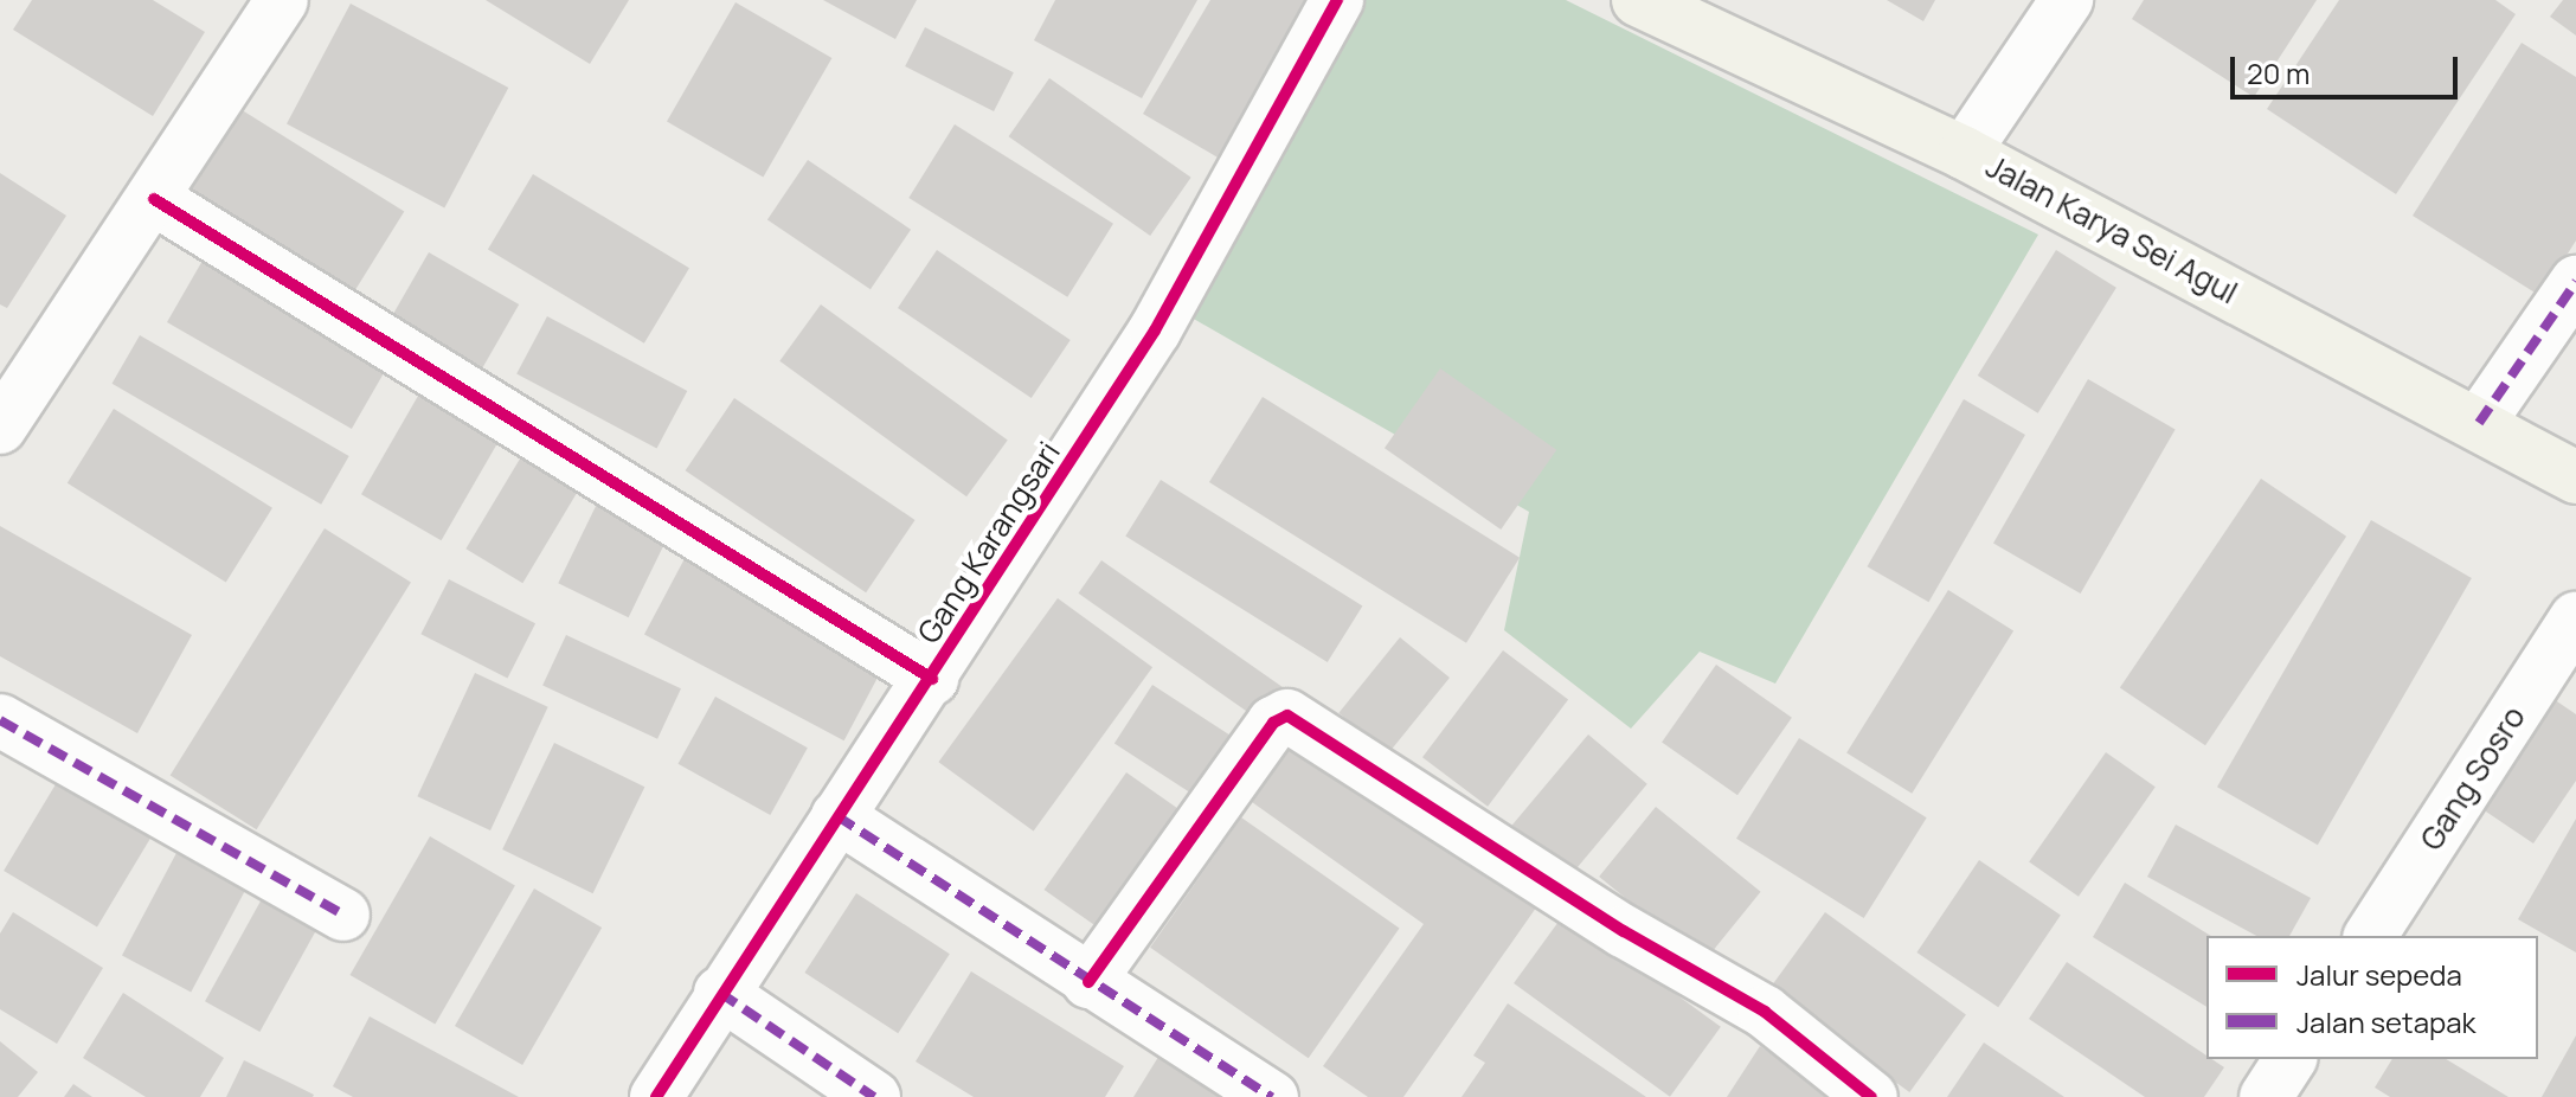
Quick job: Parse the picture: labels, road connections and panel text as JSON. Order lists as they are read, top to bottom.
{
  "streets": {
    "main road": ["Jalan Karya Sei Agul"],
    "street": ["Gang Karangsari", "Gang Sosro"]
  },
  "legend": ["Jalur sepeda", "Jalan setapak"],
  "scale_bar": "20 m"
}
